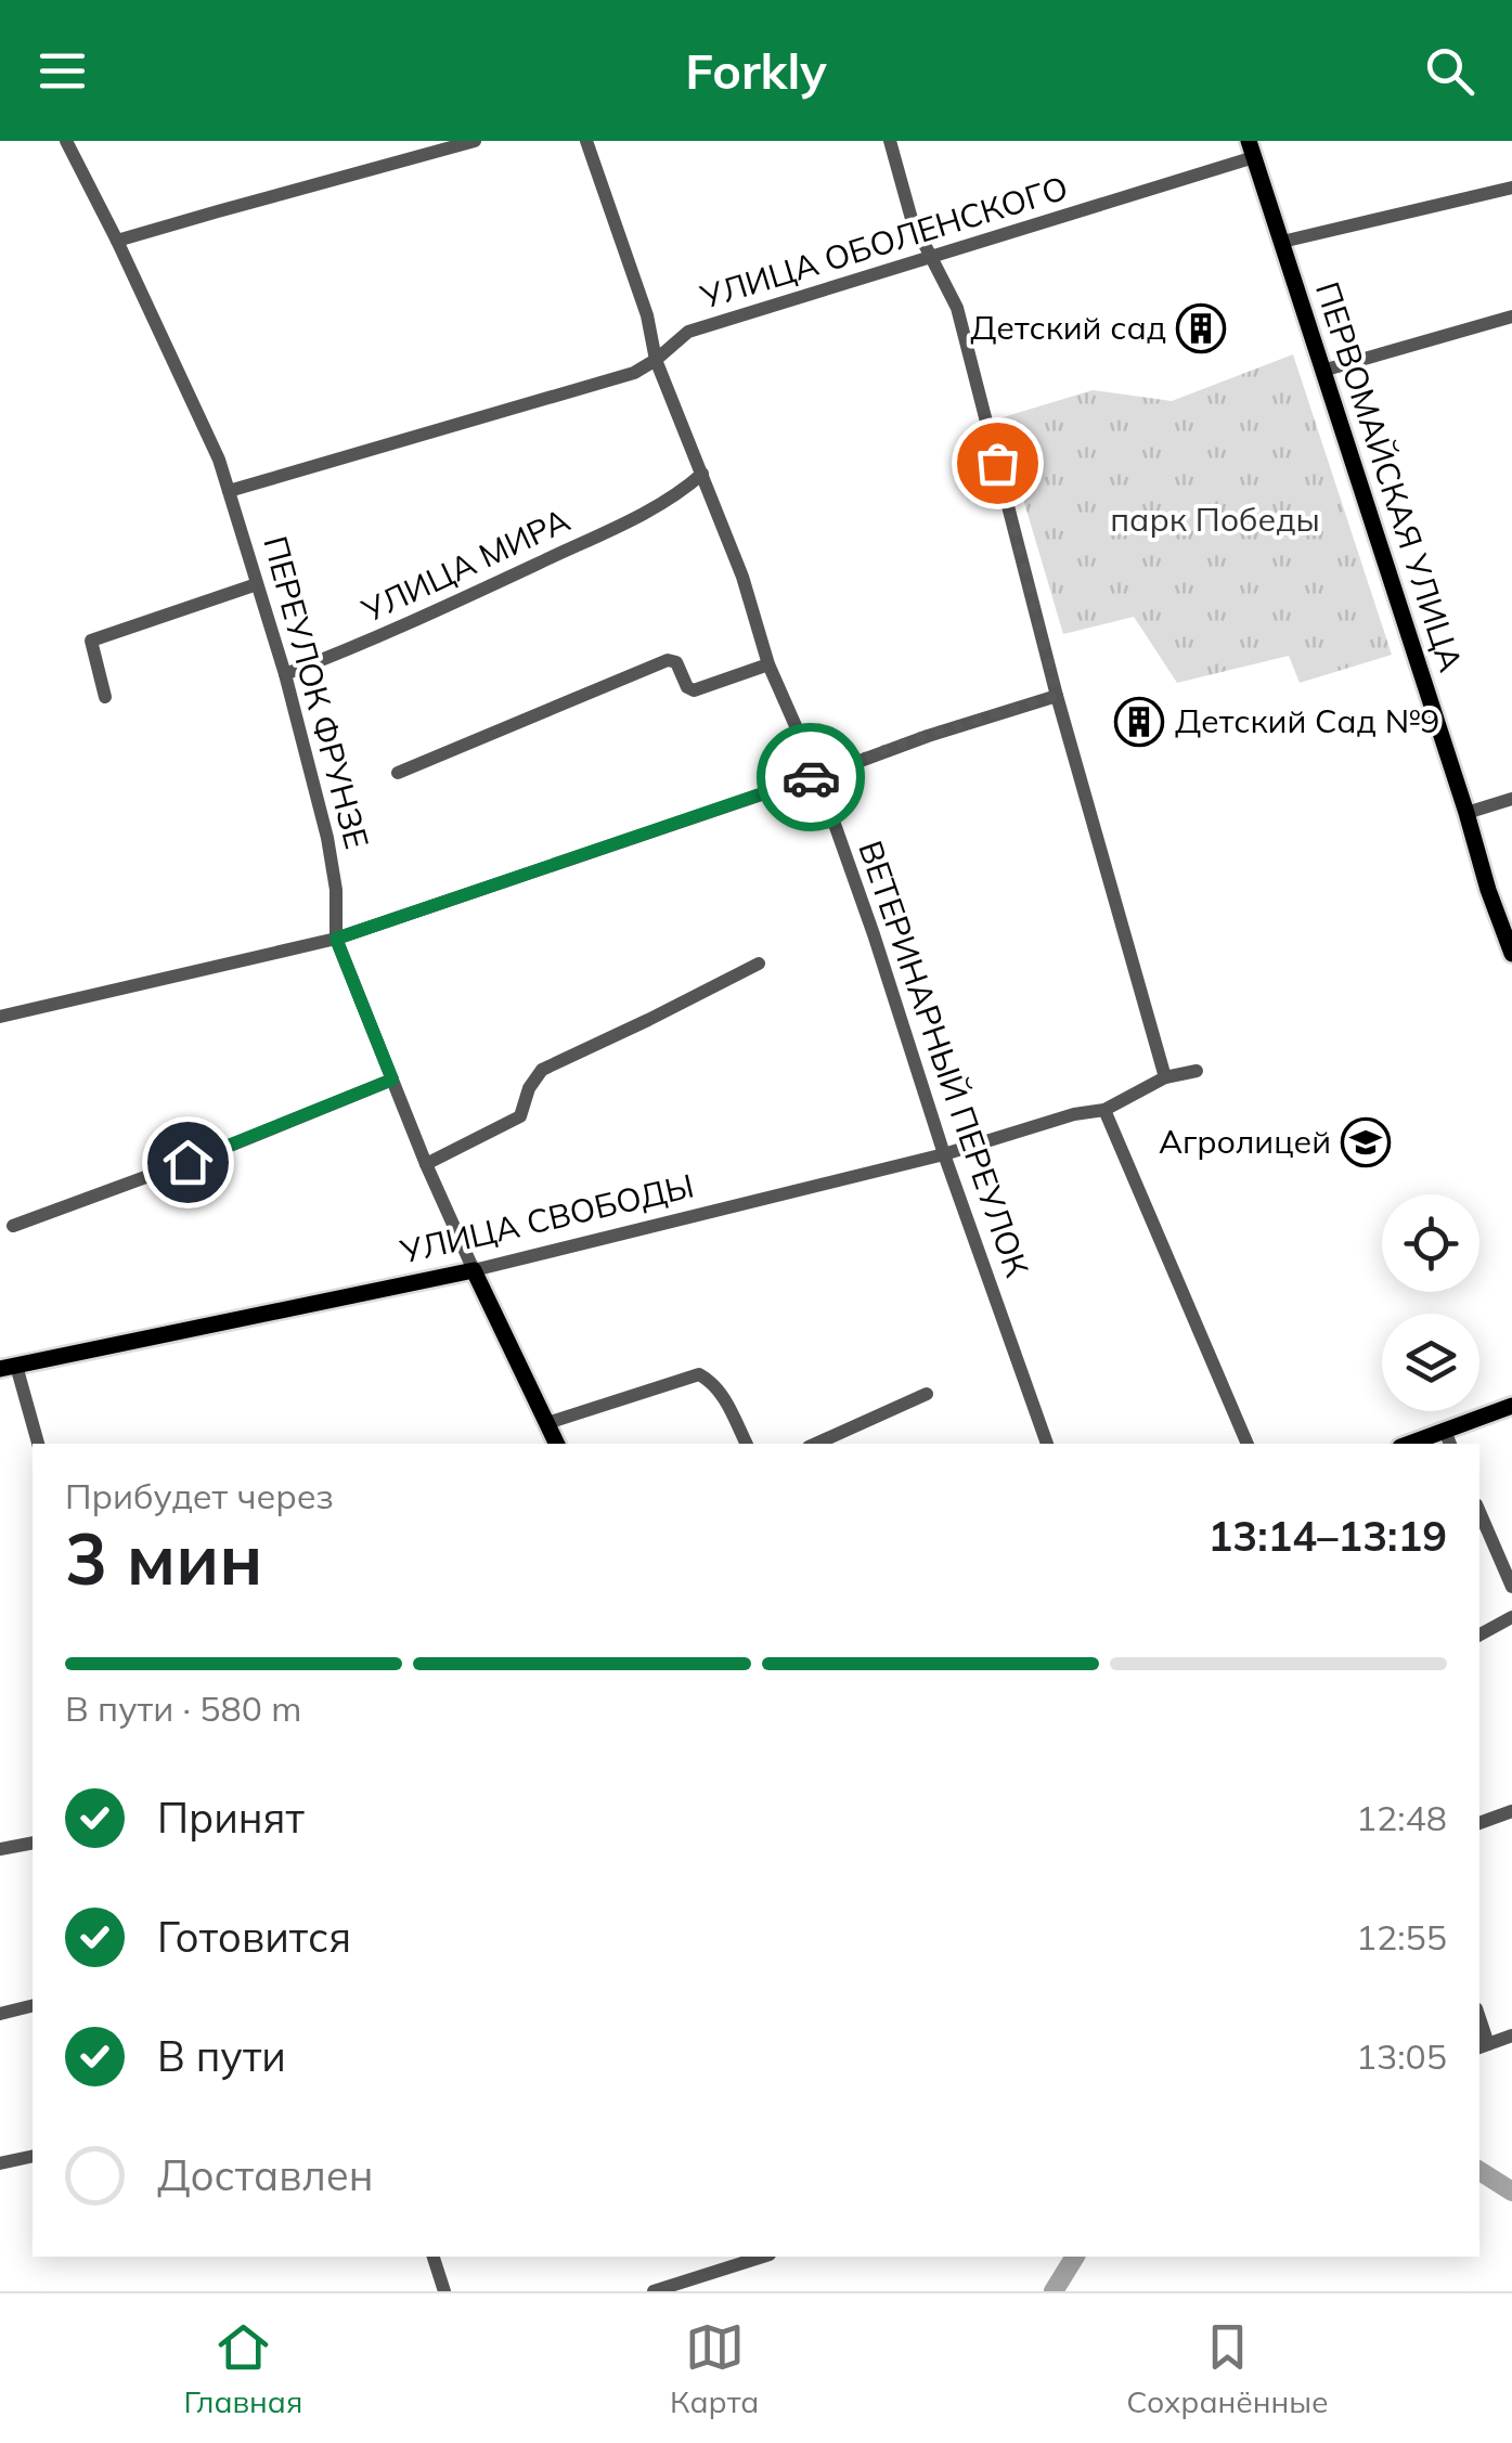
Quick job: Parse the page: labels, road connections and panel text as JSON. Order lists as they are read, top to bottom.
{
  "streets": {
    "main road": ["ПЕРВОМАЙСКАЯ УЛИЦА", "ПЕРЕУЛОК ФРУНЗЕ", "УЛИЦА СВОБОДЫ"],
    "street": ["УЛИЦА ОБОЛЕНСКОГО", "УЛИЦА МИРА", "ВЕТЕРИНАРНЫЙ ПЕРЕУЛОК"]
  },
  "crossings": [
    ["УЛИЦА ОБОЛЕНСКОГО", "ПЕРВОМАЙСКАЯ УЛИЦА"],
    ["УЛИЦА ОБОЛЕНСКОГО", "ПЕРЕУЛОК ФРУНЗЕ"],
    ["УЛИЦА ОБОЛЕНСКОГО", "ВЕТЕРИНАРНЫЙ ПЕРЕУЛОК"],
    ["УЛИЦА МИРА", "ПЕРЕУЛОК ФРУНЗЕ"],
    ["УЛИЦА МИРА", "ВЕТЕРИНАРНЫЙ ПЕРЕУЛОК"],
    ["ПЕРЕУЛОК ФРУНЗЕ", "УЛИЦА СВОБОДЫ"],
    ["ВЕТЕРИНАРНЫЙ ПЕРЕУЛОК", "УЛИЦА СВОБОДЫ"]
  ],
  "parks": ["парк Победы"],
  "places": {
    "building": ["Детский сад", "Детский Сад №9"],
    "school or university": ["Агролицей"]
  },
  "page": {
    "header": "Forkly",
    "heading": ["3 мин", "Прибудет через", "13:14–13:19"],
    "bar": "В пути · 580 m",
    "list": [
      ["Принят", "12:48"],
      ["Готовится", "12:55"],
      ["В пути", "13:05"],
      "Доставлен"
    ],
    "tabs": ["Главная", "Карта", "Сохранённые"]
  }
}
